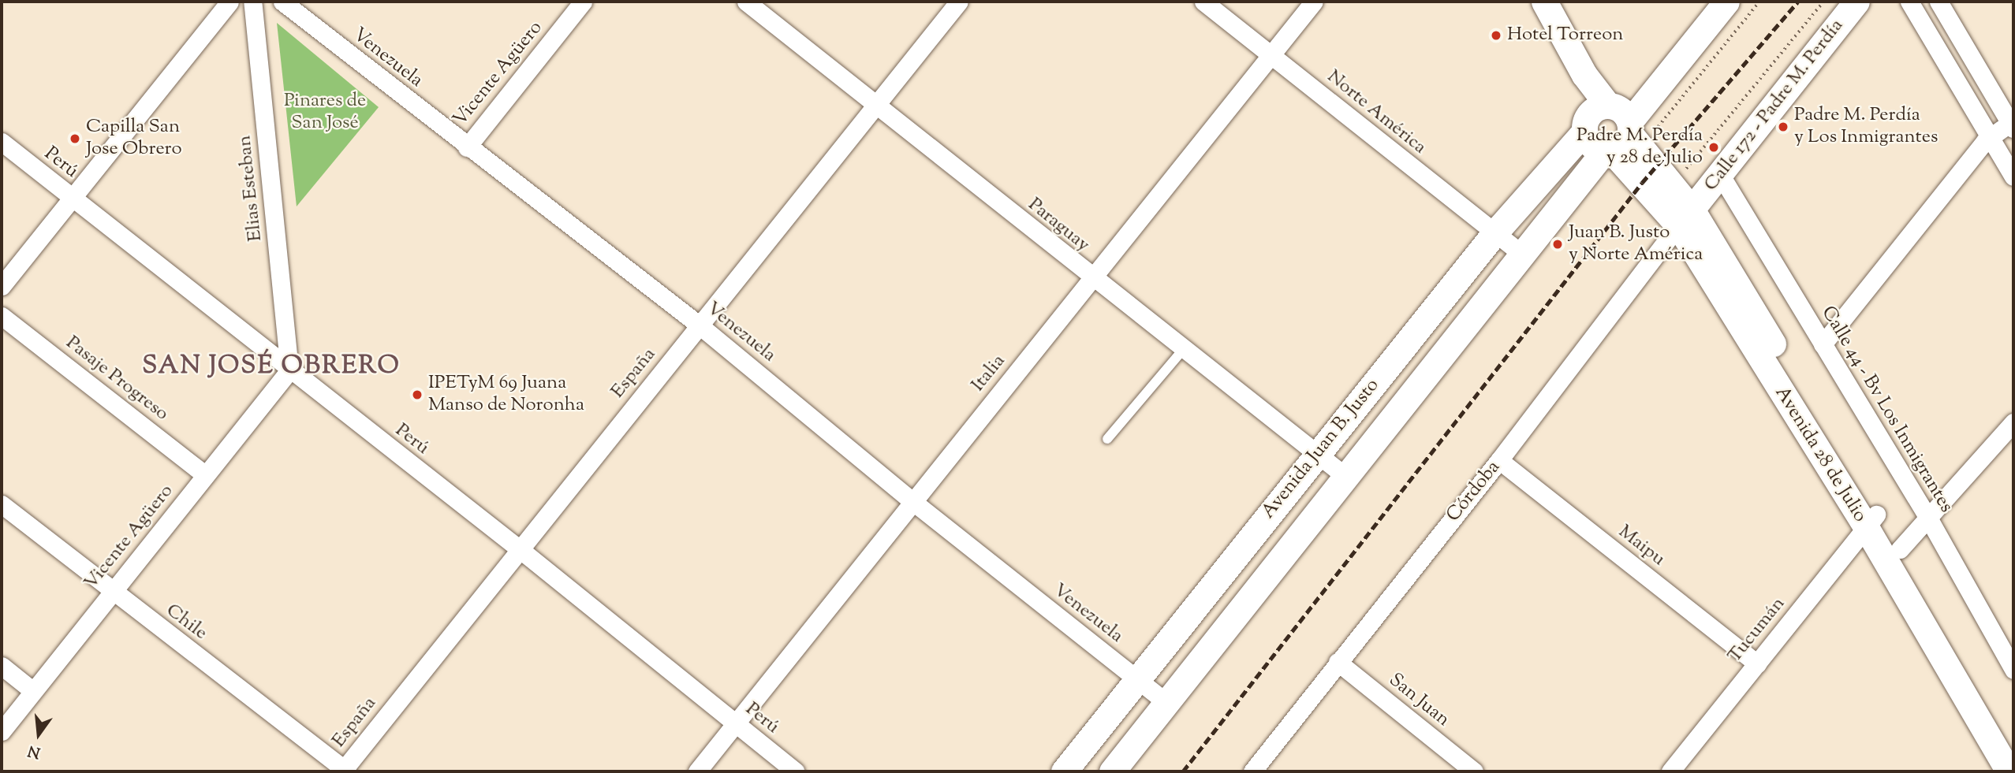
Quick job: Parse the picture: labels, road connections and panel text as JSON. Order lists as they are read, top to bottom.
{
  "streets": {
    "main road": ["Calle 172 - Padre M. Perdía", "Avenida Juan B. Justo", "Avenida 28 de Julio"],
    "street": [
      "Venezuela",
      "Vicente Agüero",
      "Norte América",
      "Perú",
      "Elias Esteban",
      "Paraguay",
      "España",
      "Italia",
      "Pasaje Progreso",
      "Calle 44 - Bv Los Inmigrantes",
      "Córdoba",
      "Maipu",
      "Chile",
      "Tucumán",
      "San Juan"
    ]
  },
  "crossings": [
    ["Venezuela", "Vicente Agüero"],
    ["Venezuela", "España"],
    ["Venezuela", "Italia"],
    ["Venezuela", "Avenida Juan B. Justo"],
    ["Vicente Agüero", "Perú"],
    ["Vicente Agüero", "Elias Esteban"],
    ["Vicente Agüero", "Pasaje Progreso"],
    ["Vicente Agüero", "Chile"],
    ["Calle 172 - Padre M. Perdía", "Calle 44 - Bv Los Inmigrantes"],
    ["Calle 172 - Padre M. Perdía", "Avenida 28 de Julio"],
    ["Calle 172 - Padre M. Perdía", "Córdoba"],
    ["Norte América", "Italia"],
    ["Norte América", "Avenida Juan B. Justo"],
    ["Perú", "Elias Esteban"],
    ["Perú", "España"],
    ["Perú", "Italia"],
    ["Paraguay", "España"],
    ["Paraguay", "Italia"],
    ["Paraguay", "Avenida Juan B. Justo"],
    ["España", "Chile"],
    ["Avenida Juan B. Justo", "Avenida 28 de Julio"],
    ["Avenida 28 de Julio", "Córdoba"],
    ["Avenida 28 de Julio", "Tucumán"],
    ["Córdoba", "Maipu"],
    ["Córdoba", "San Juan"],
    ["Maipu", "Tucumán"]
  ],
  "districts": ["SAN JOSÉ OBRERO"],
  "parks": ["Pinares de San José"],
  "places": [
    "Hotel Torreon",
    "Padre M. Perdía y Los Inmigrantes",
    "Capilla San Jose Obrero",
    "Padre M. Perdía y 28 de Julio",
    "Juan B. Justo y Norte América",
    "IPETyM 69 Juana Manso de Noronha"
  ],
  "north": "bottom"
}
